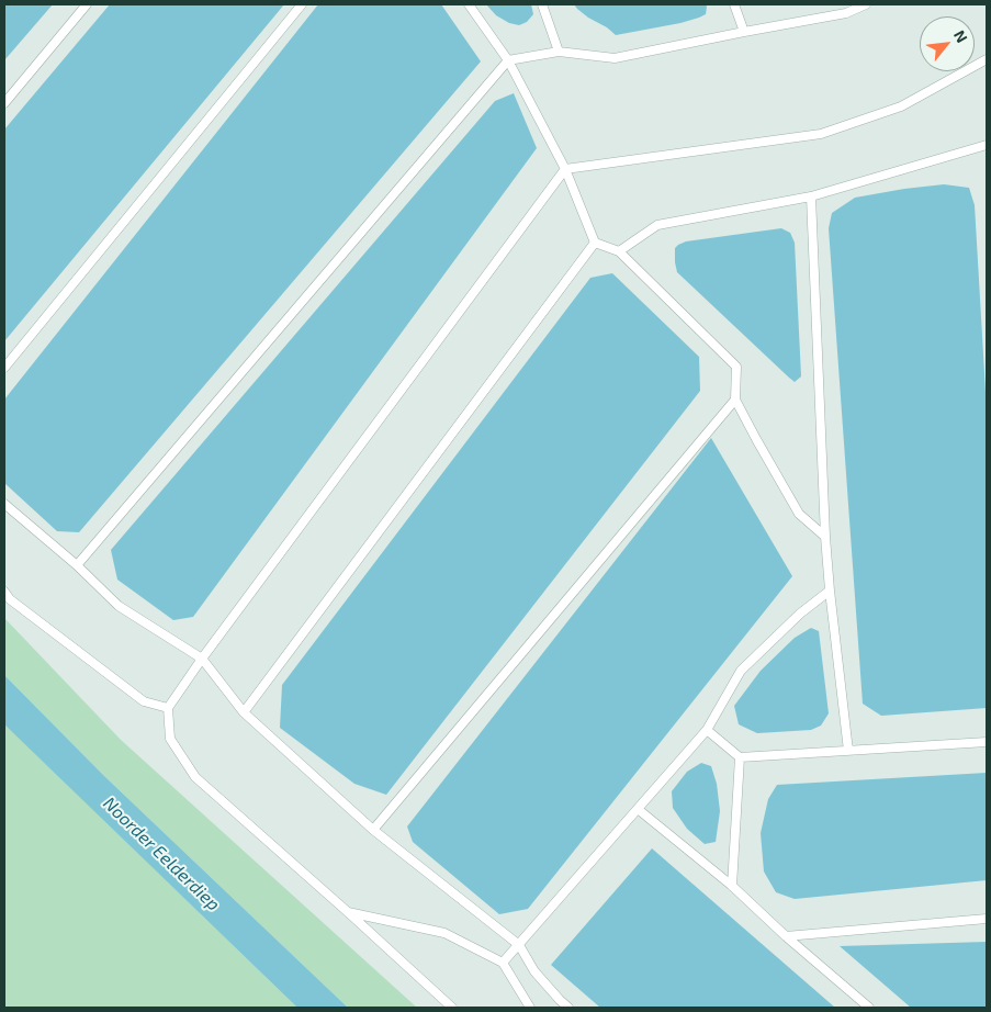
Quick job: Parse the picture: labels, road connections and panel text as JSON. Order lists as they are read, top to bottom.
{
  "water": ["Noorder Eelderdiep"],
  "north": "top right"
}
